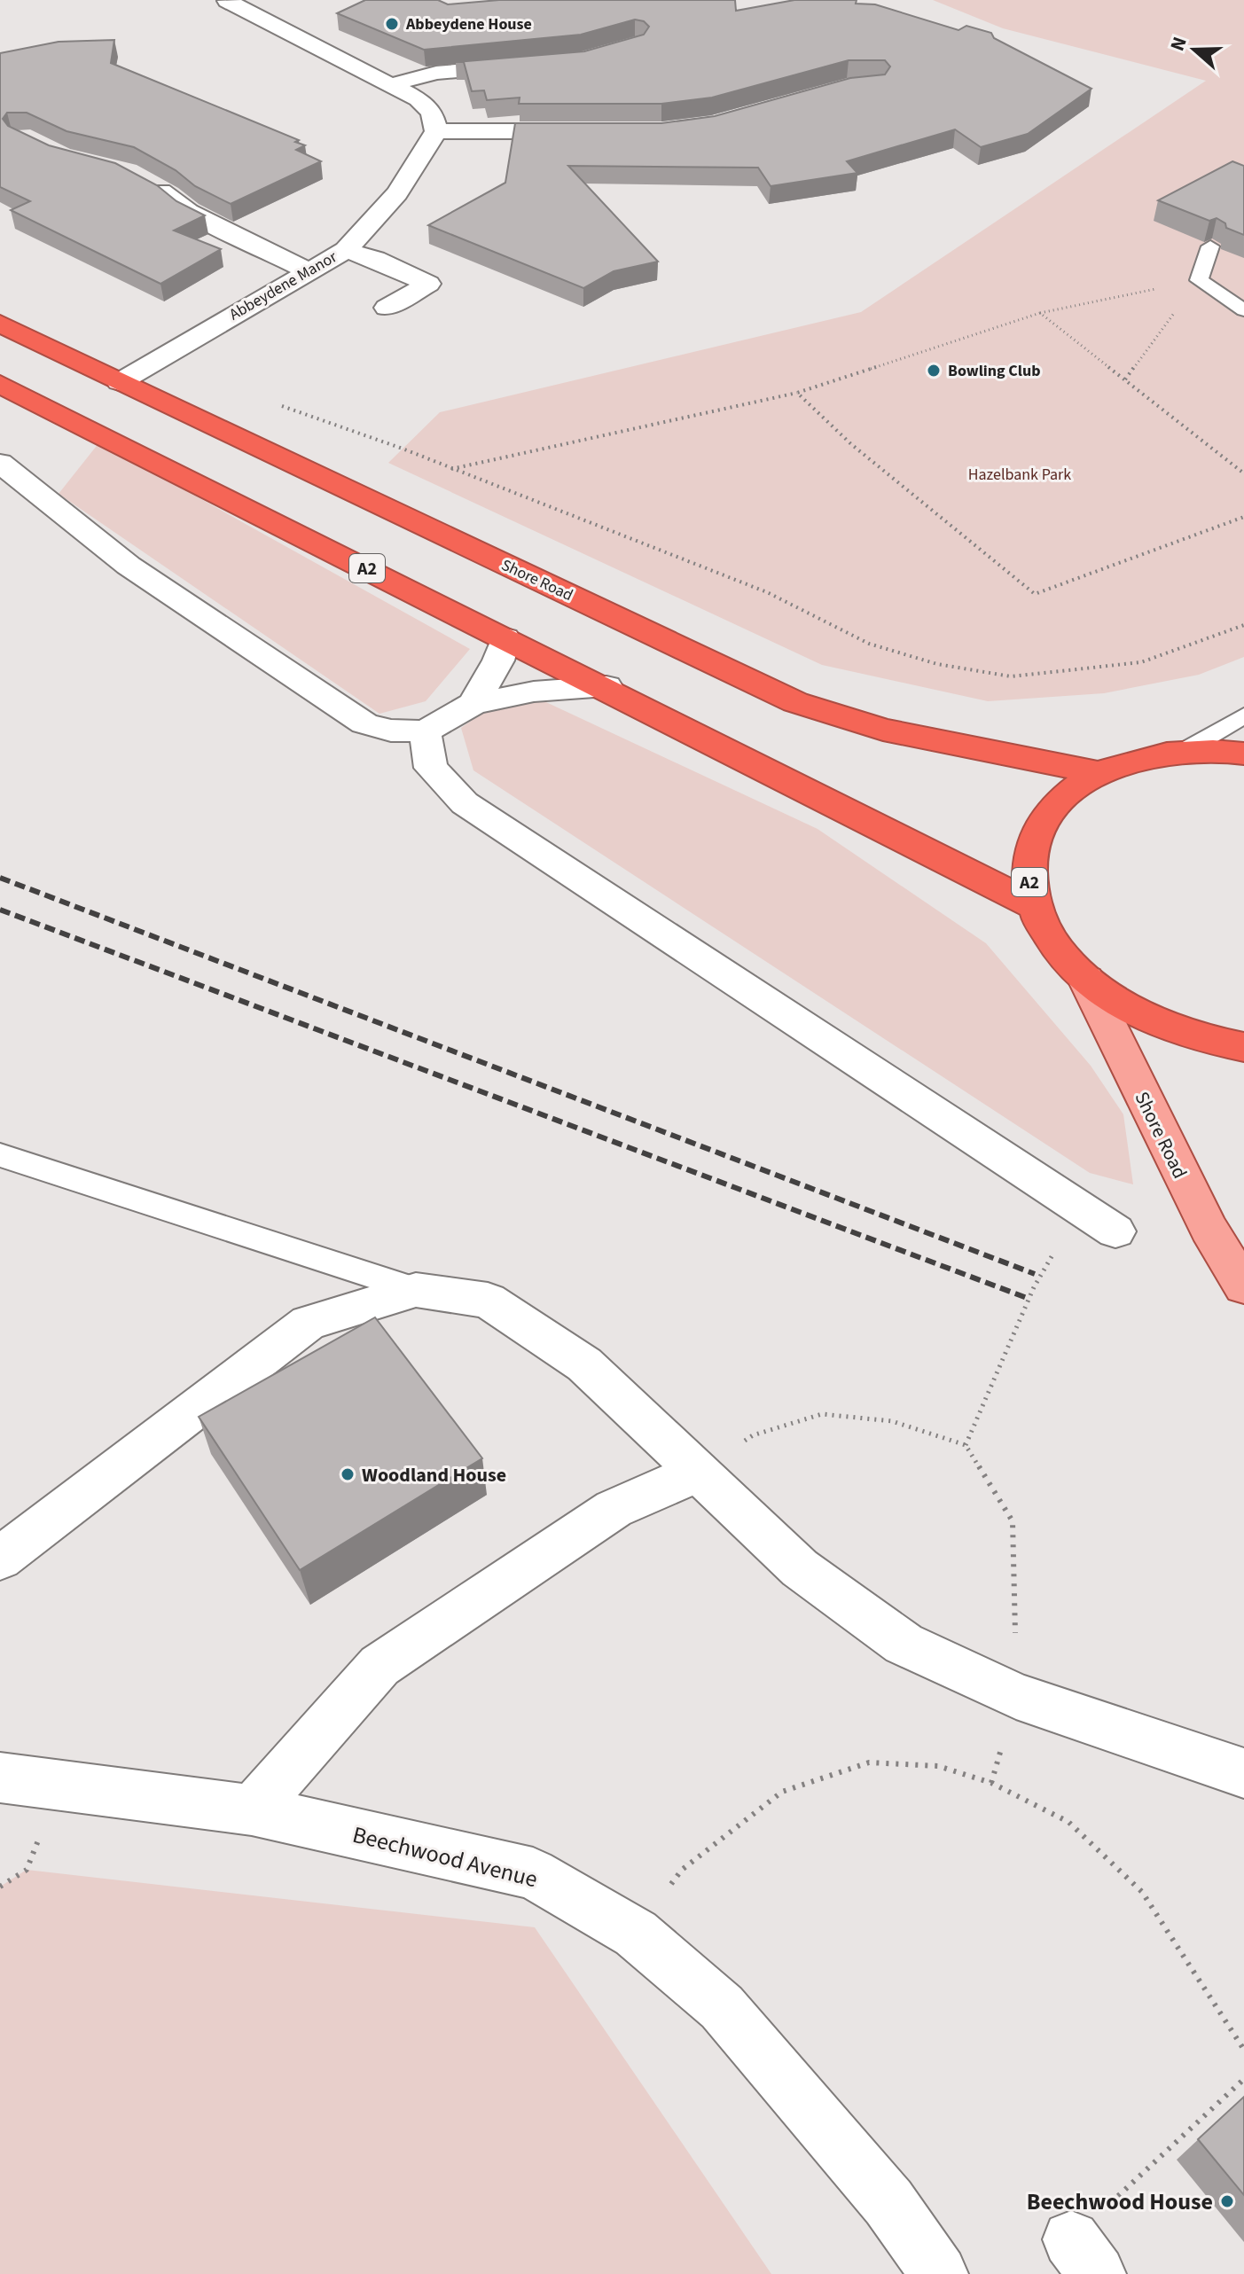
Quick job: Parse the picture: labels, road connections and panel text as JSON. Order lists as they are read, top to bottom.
{
  "streets": {
    "highway": ["A2", "Shore Road"],
    "street": ["Abbeydene Manor", "Beechwood Avenue"]
  },
  "crossings": [
    ["Abbeydene Manor", "Shore Road"],
    ["A2", "Shore Road"]
  ],
  "parks": ["Hazelbank Park"],
  "places": [
    "Abbeydene House",
    "Bowling Club",
    "Woodland House",
    "Beechwood House"
  ],
  "north": "left"
}
